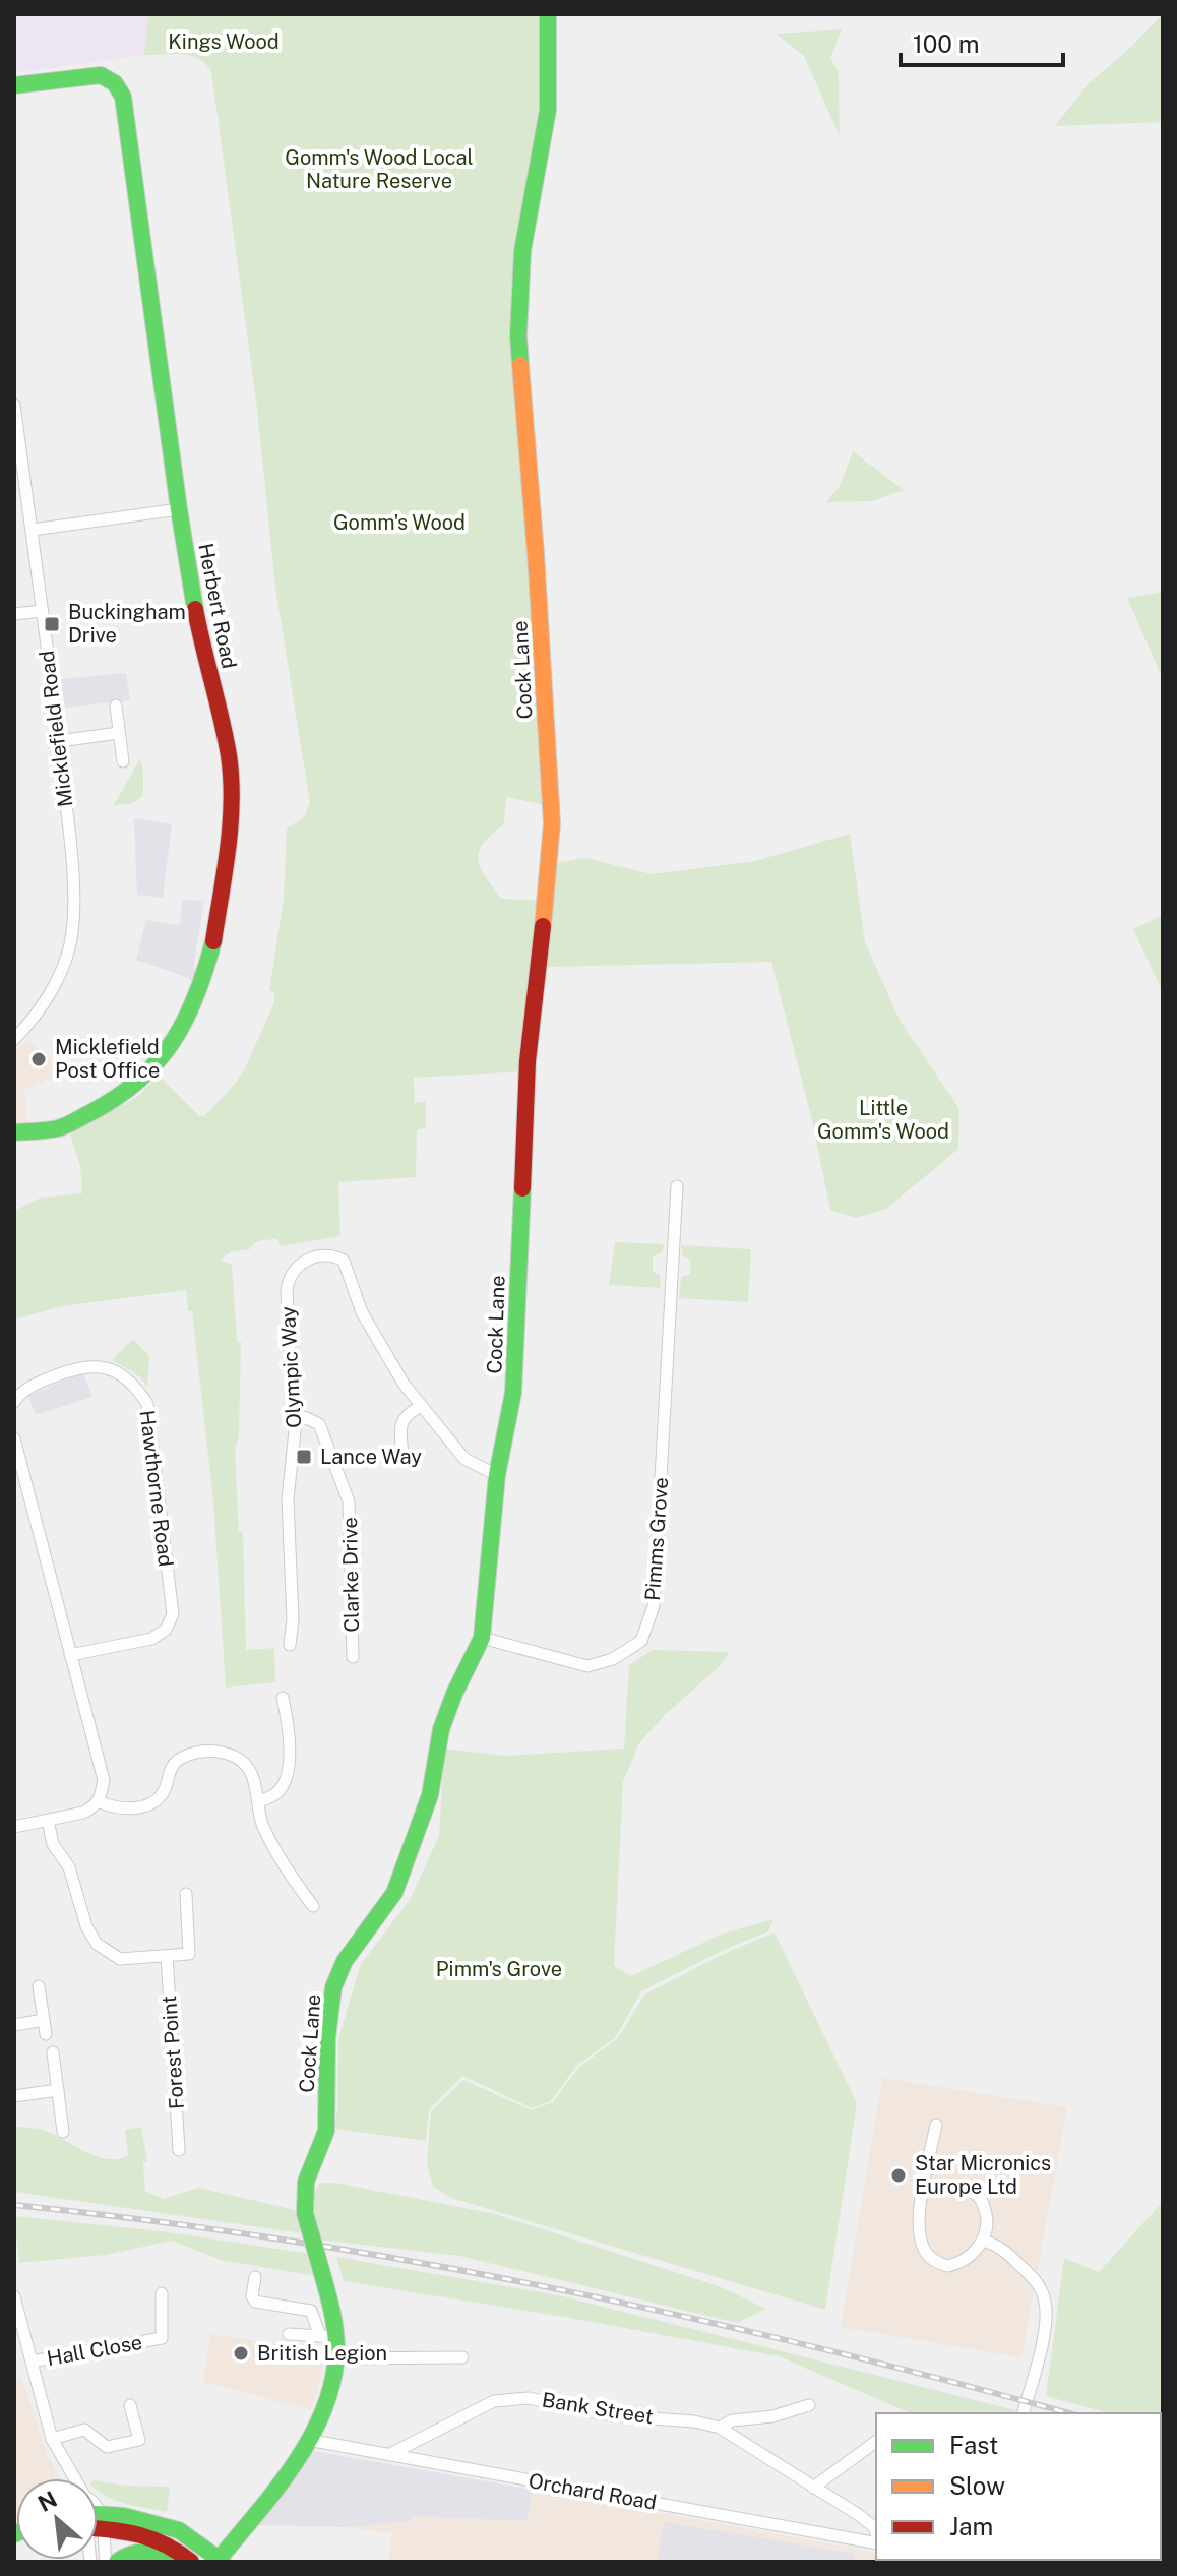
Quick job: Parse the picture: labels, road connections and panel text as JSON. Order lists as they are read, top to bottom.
{
  "streets": {
    "street": [
      "Herbert Road",
      "Cock Lane",
      "Micklefield Road",
      "Olympic Way",
      "Hawthorne Road",
      "Pimms Grove",
      "Clarke Drive",
      "Forest Point",
      "Hall Close",
      "Bank Street",
      "Orchard Road"
    ]
  },
  "crossings": [
    ["Cock Lane", "Olympic Way"],
    ["Cock Lane", "Pimms Grove"],
    ["Cock Lane", "Orchard Road"],
    ["Olympic Way", "Clarke Drive"],
    ["Bank Street", "Orchard Road"]
  ],
  "parks": [
    "Kings Wood",
    "Gomm's Wood Local Nature Reserve",
    "Gomm's Wood",
    "Little Gomm's Wood",
    "Pimm's Grove"
  ],
  "places": {
    "transit": ["Buckingham Drive", "Lance Way"],
    "other": ["Micklefield Post Office", "Star Micronics Europe Ltd", "British Legion"]
  },
  "legend": ["Fast", "Slow", "Jam"],
  "scale_bar": "100 m",
  "north": "top left"
}
